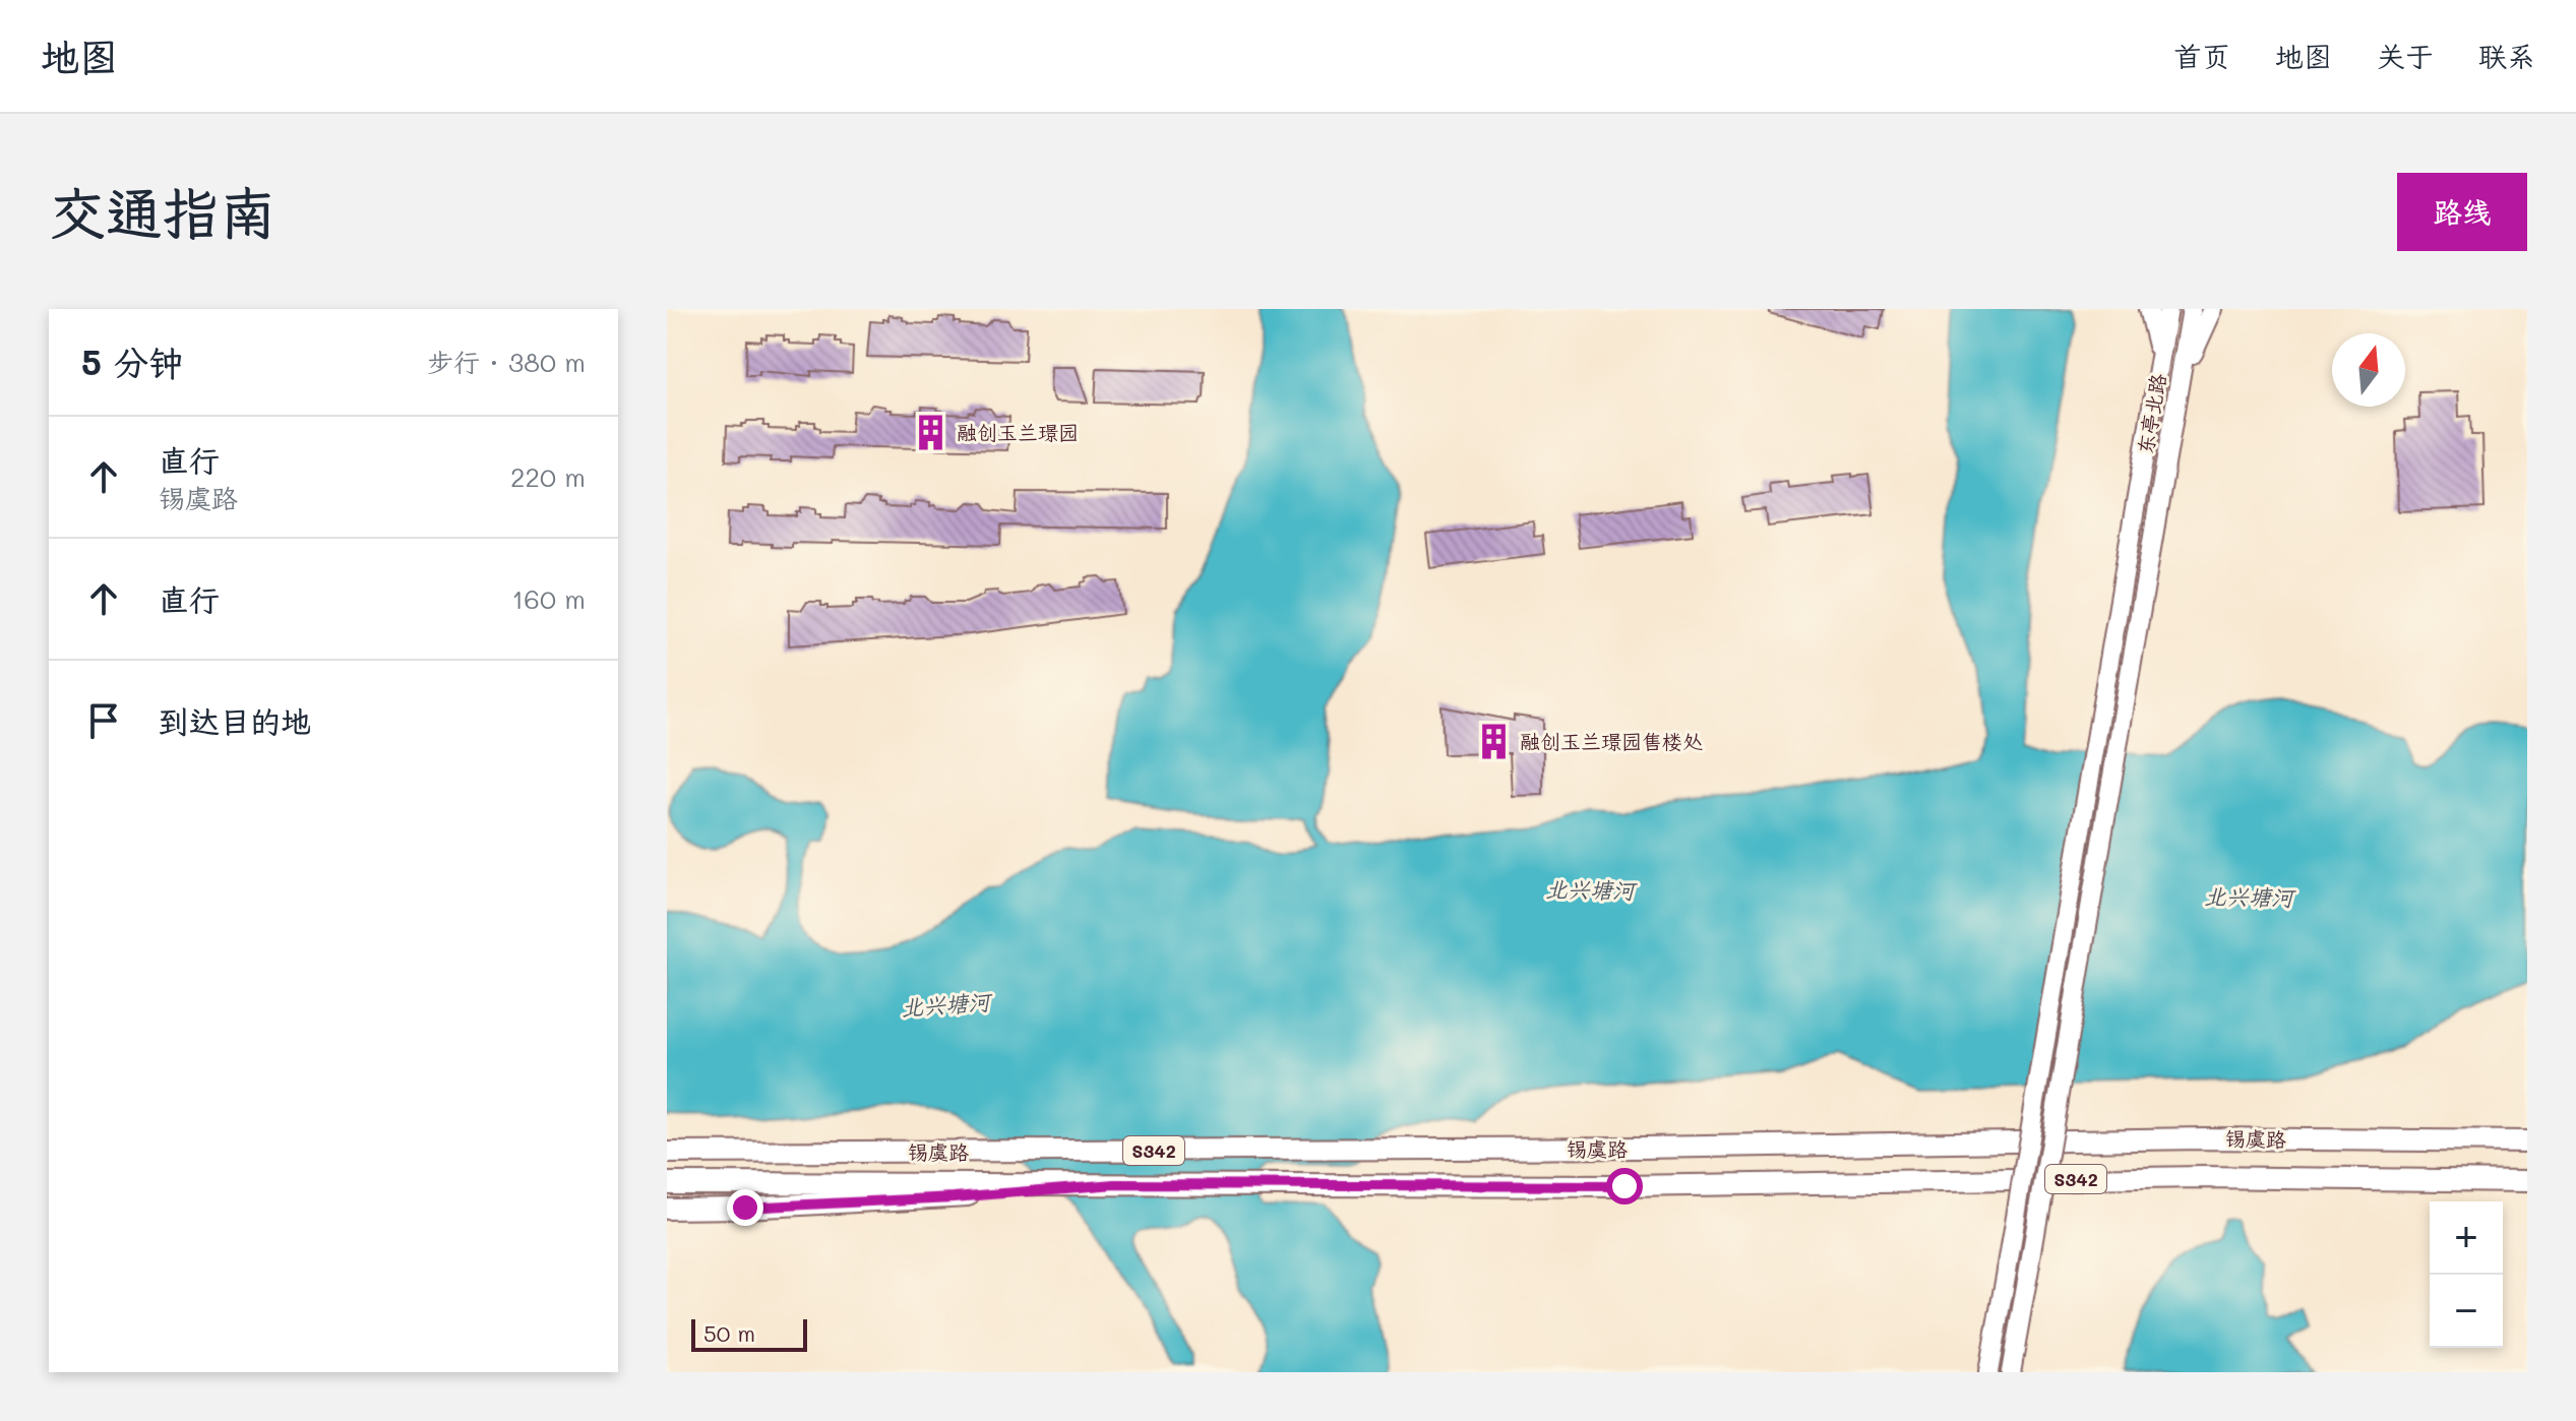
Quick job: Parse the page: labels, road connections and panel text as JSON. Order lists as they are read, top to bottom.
{
  "streets": {
    "main road": ["东亭北路", "锡虞路", "S342"]
  },
  "water": ["北兴塘河"],
  "places": {
    "building": ["融创玉兰璟园", "融创玉兰璟园售楼处"]
  },
  "scale_bar": "50 m",
  "north": "top",
  "page": {
    "header": "地图",
    "nav": [
      "首页",
      "地图",
      "关于",
      "联系"
    ],
    "buttons": "路线",
    "title": "交通指南",
    "heading": ["5 分钟", "步行 · 380 m"],
    "list": [
      ["直行", "锡虞路", "220 m"],
      ["直行", "160 m"],
      "到达目的地"
    ],
    "map_buttons": ["+", "−"],
    "scale": "50 m"
  }
}
